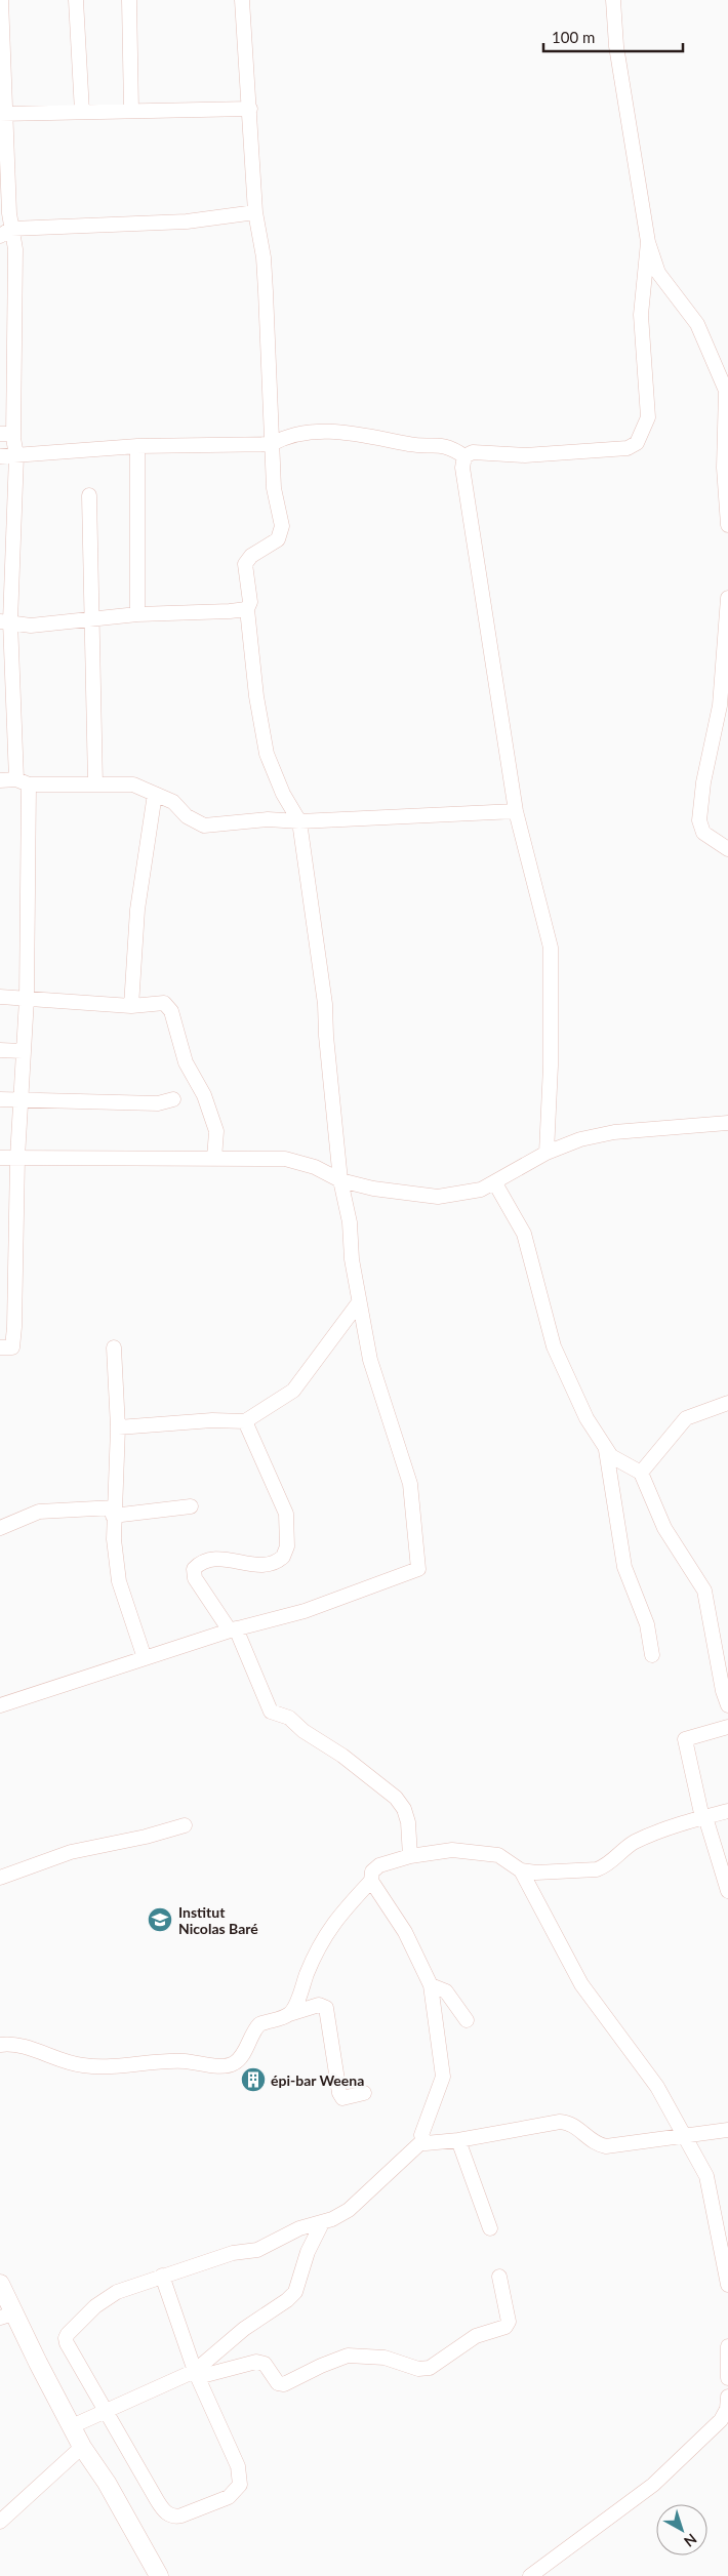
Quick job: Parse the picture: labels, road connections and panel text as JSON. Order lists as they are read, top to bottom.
{
  "places": {
    "school or university": ["Institut Nicolas Baré"],
    "building": ["épi-bar Weena"]
  },
  "scale_bar": "100 m",
  "north": "bottom right"
}
